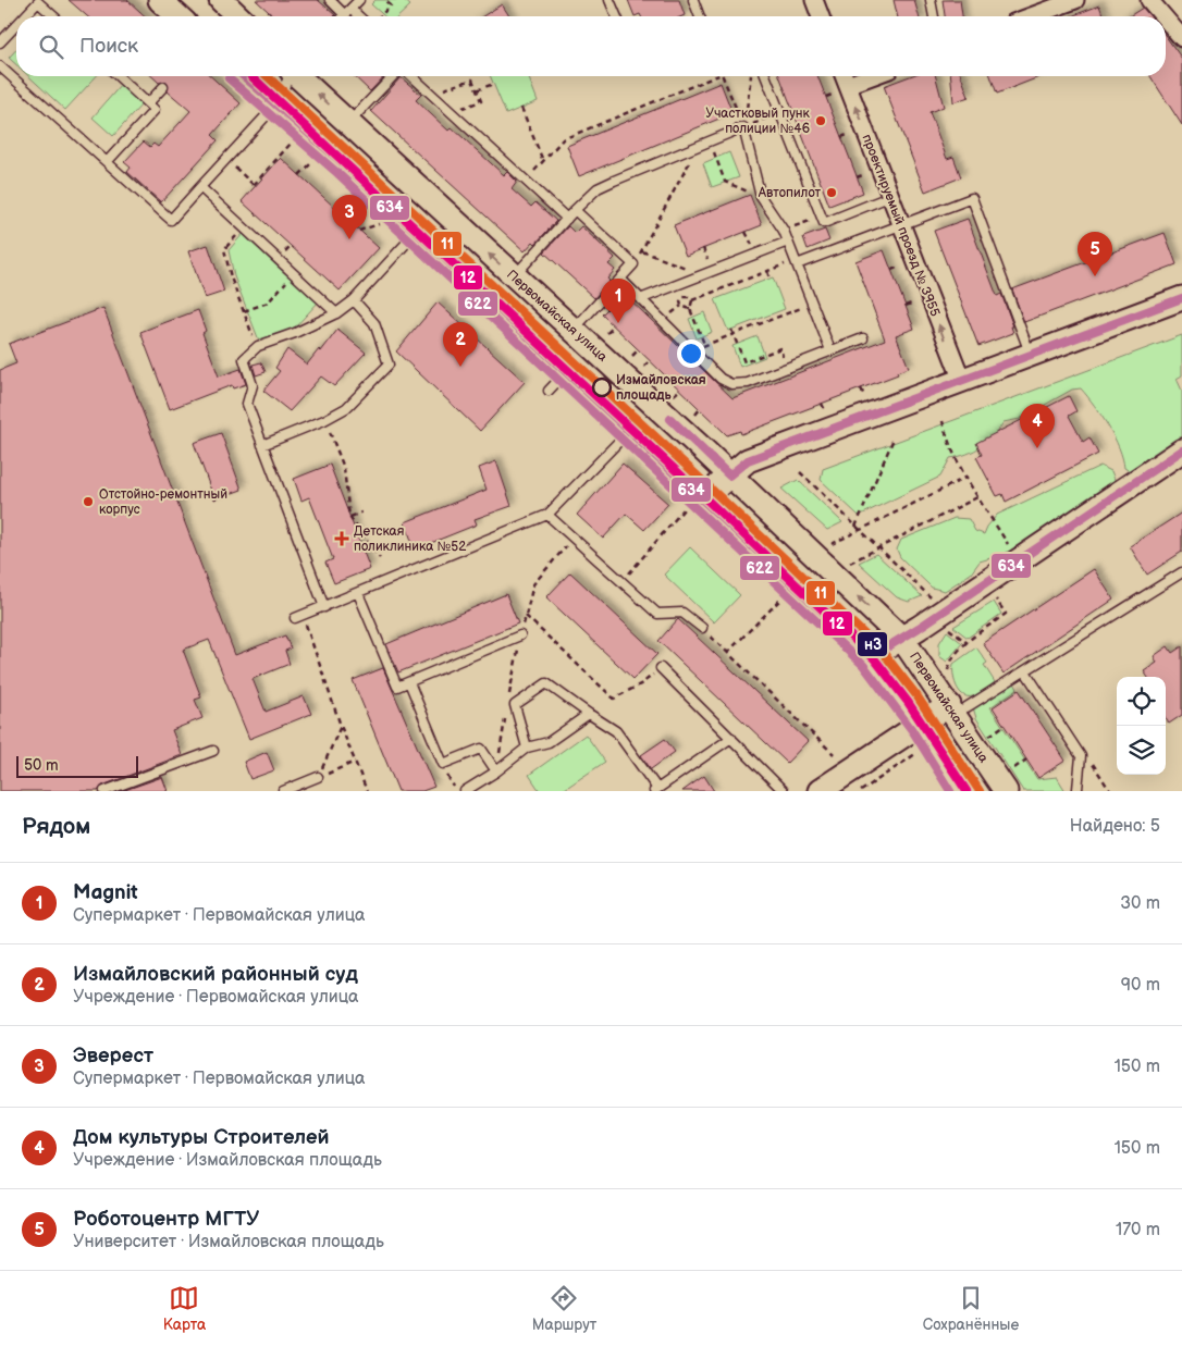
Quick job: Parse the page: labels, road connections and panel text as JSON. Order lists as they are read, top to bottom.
{
  "streets": {
    "main road": ["Первомайская улица"],
    "street": ["проектируемый проезд № 3955"]
  },
  "one_way": ["проектируемый проезд № 3955"],
  "places": {
    "other": [
      "Участковый пунк полиции №46",
      "Автопилот",
      "Измайловская площадь",
      "Отстойно-ремонтный корпус"
    ],
    "health": ["Детская поликлиника №52"]
  },
  "lines": [
    "transit line 11",
    "transit line 634",
    "transit line н3",
    "transit line 12",
    "transit line 622"
  ],
  "scale_bar": "50 m",
  "page": {
    "search": "Поиск",
    "pins": [
      "3",
      "5",
      "1",
      "2",
      "4"
    ],
    "scale": "50 m",
    "heading": ["Рядом", "Найдено: 5"],
    "list": [
      {
        "mark": "1",
        "name": "Magnit",
        "note": "Супермаркет · Первомайская улица",
        "value": "30 m"
      },
      {
        "mark": "2",
        "name": "Измайловский районный суд",
        "note": "Учреждение · Первомайская улица",
        "value": "90 m"
      },
      {
        "mark": "3",
        "name": "Эверест",
        "note": "Супермаркет · Первомайская улица",
        "value": "150 m"
      },
      {
        "mark": "4",
        "name": "Дом культуры Строителей",
        "note": "Учреждение · Измайловская площадь",
        "value": "150 m"
      },
      {
        "mark": "5",
        "name": "Роботоцентр МГТУ",
        "note": "Университет · Измайловская площадь",
        "value": "170 m"
      }
    ],
    "nav": ["Карта", "Маршрут", "Сохранённые"]
  }
}
